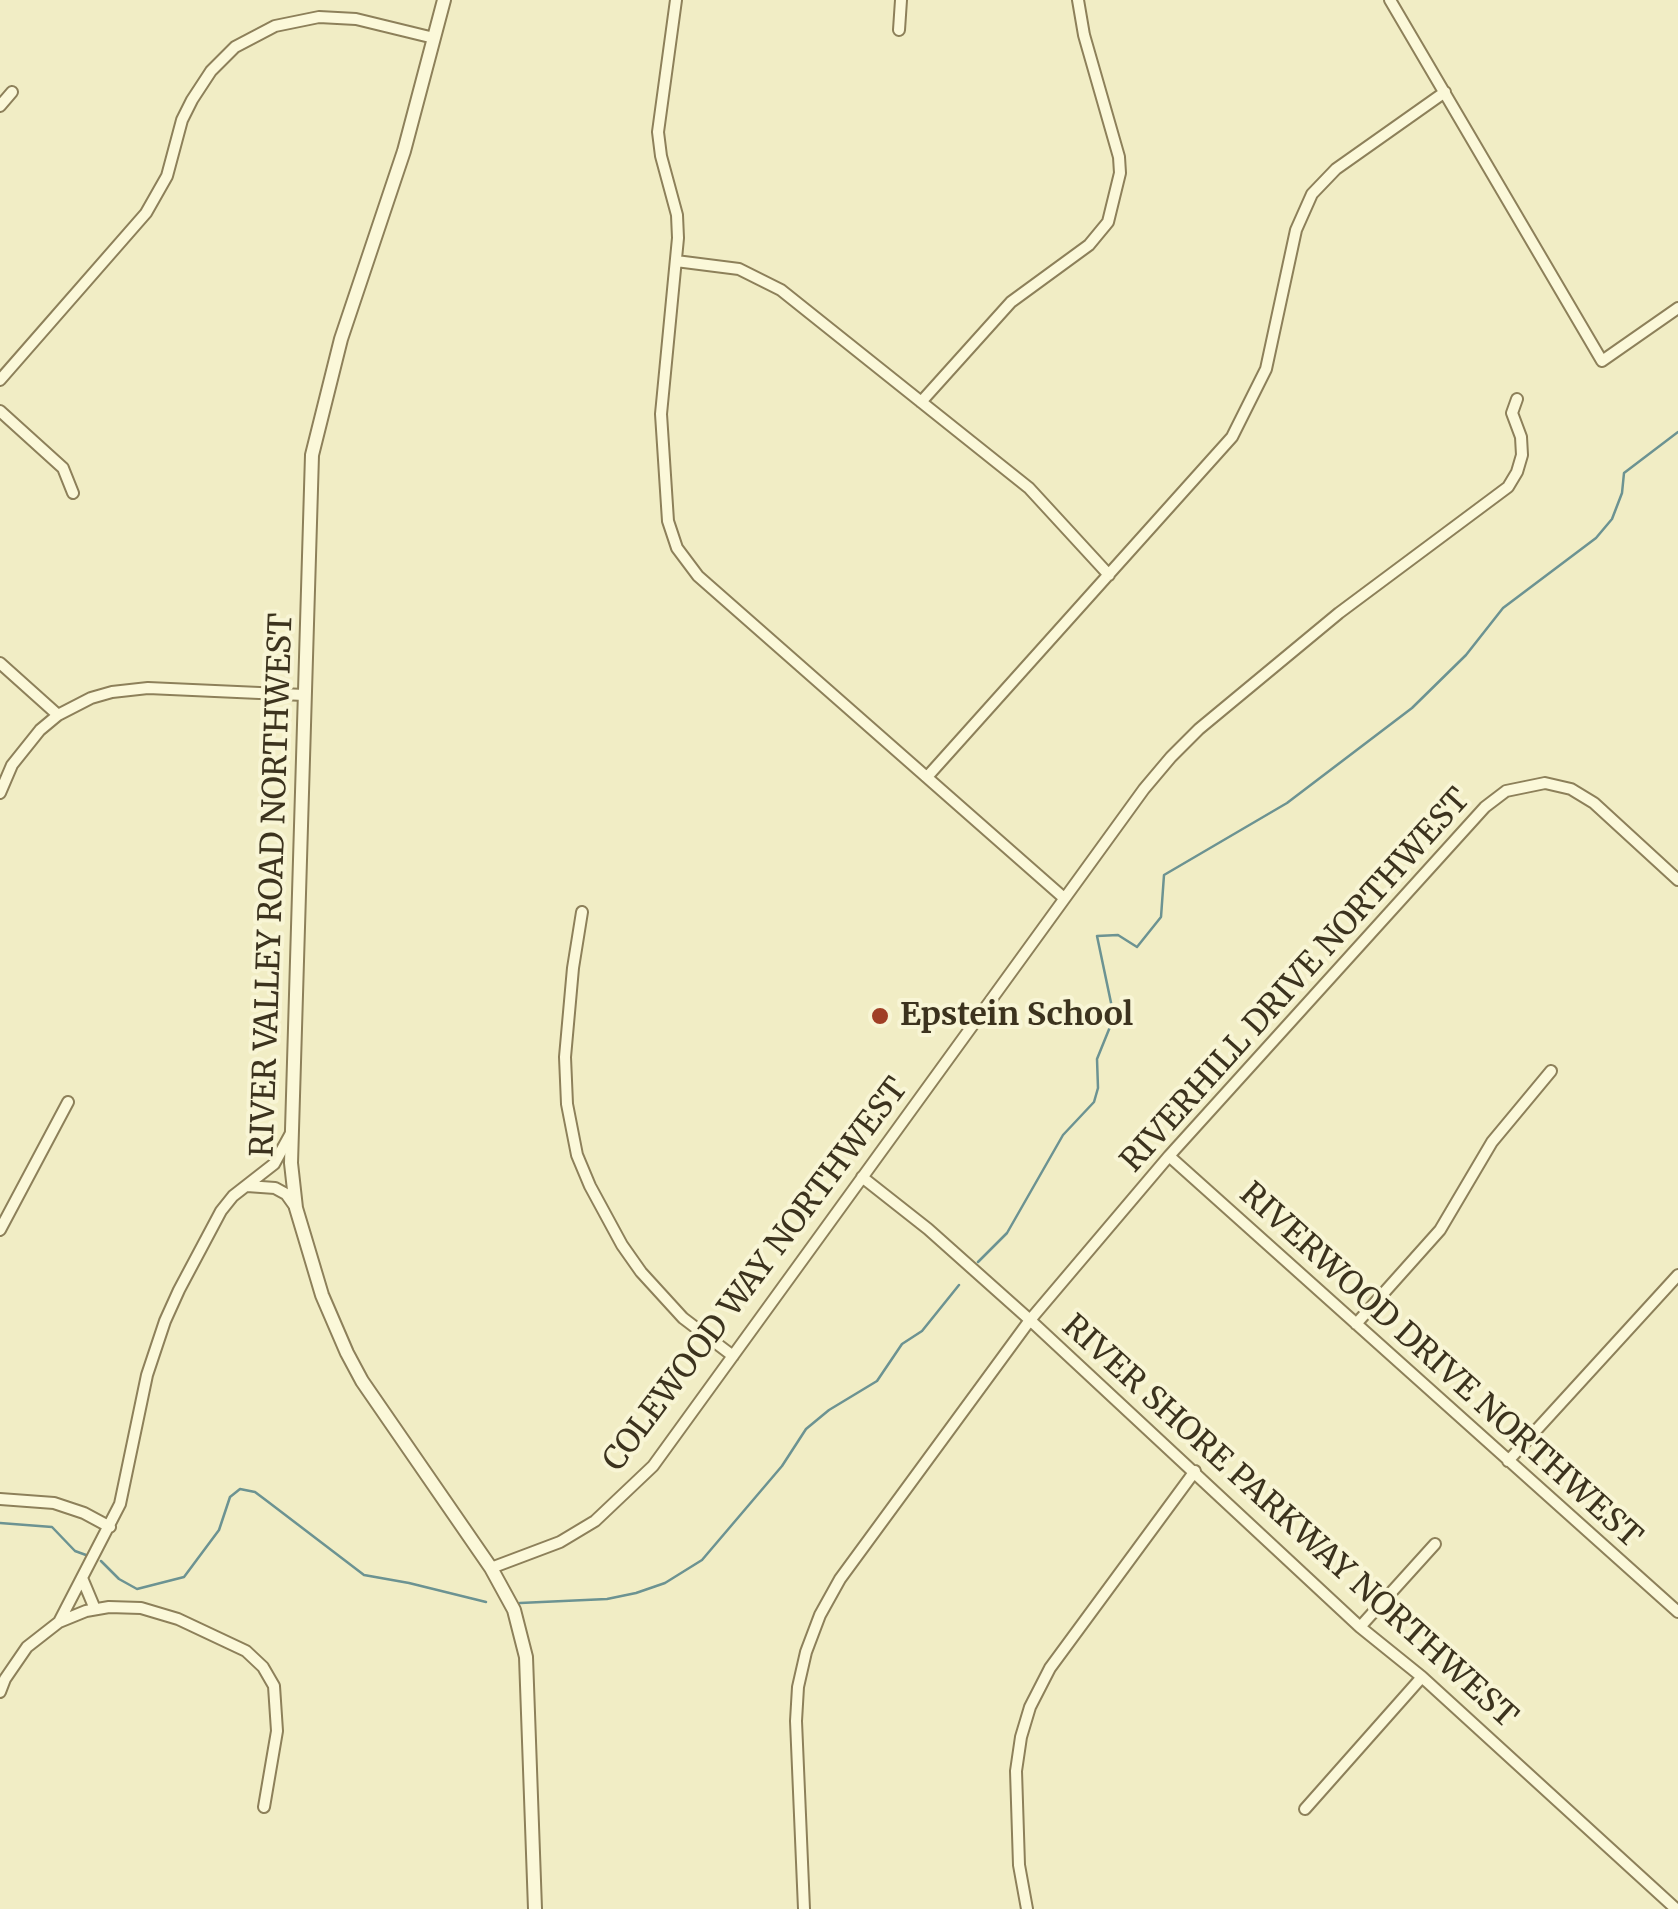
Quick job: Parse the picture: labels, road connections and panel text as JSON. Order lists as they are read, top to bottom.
{
  "streets": {
    "street": [
      "RIVER VALLEY ROAD NORTHWEST",
      "RIVERHILL DRIVE NORTHWEST",
      "COLEWOOD WAY NORTHWEST",
      "RIVERWOOD DRIVE NORTHWEST",
      "RIVER SHORE PARKWAY NORTHWEST"
    ]
  },
  "crossings": [
    ["RIVER VALLEY ROAD NORTHWEST", "COLEWOOD WAY NORTHWEST"],
    ["RIVERHILL DRIVE NORTHWEST", "RIVERWOOD DRIVE NORTHWEST"],
    ["RIVERHILL DRIVE NORTHWEST", "RIVER SHORE PARKWAY NORTHWEST"],
    ["COLEWOOD WAY NORTHWEST", "RIVER SHORE PARKWAY NORTHWEST"]
  ],
  "places": ["Epstein School"]
}
